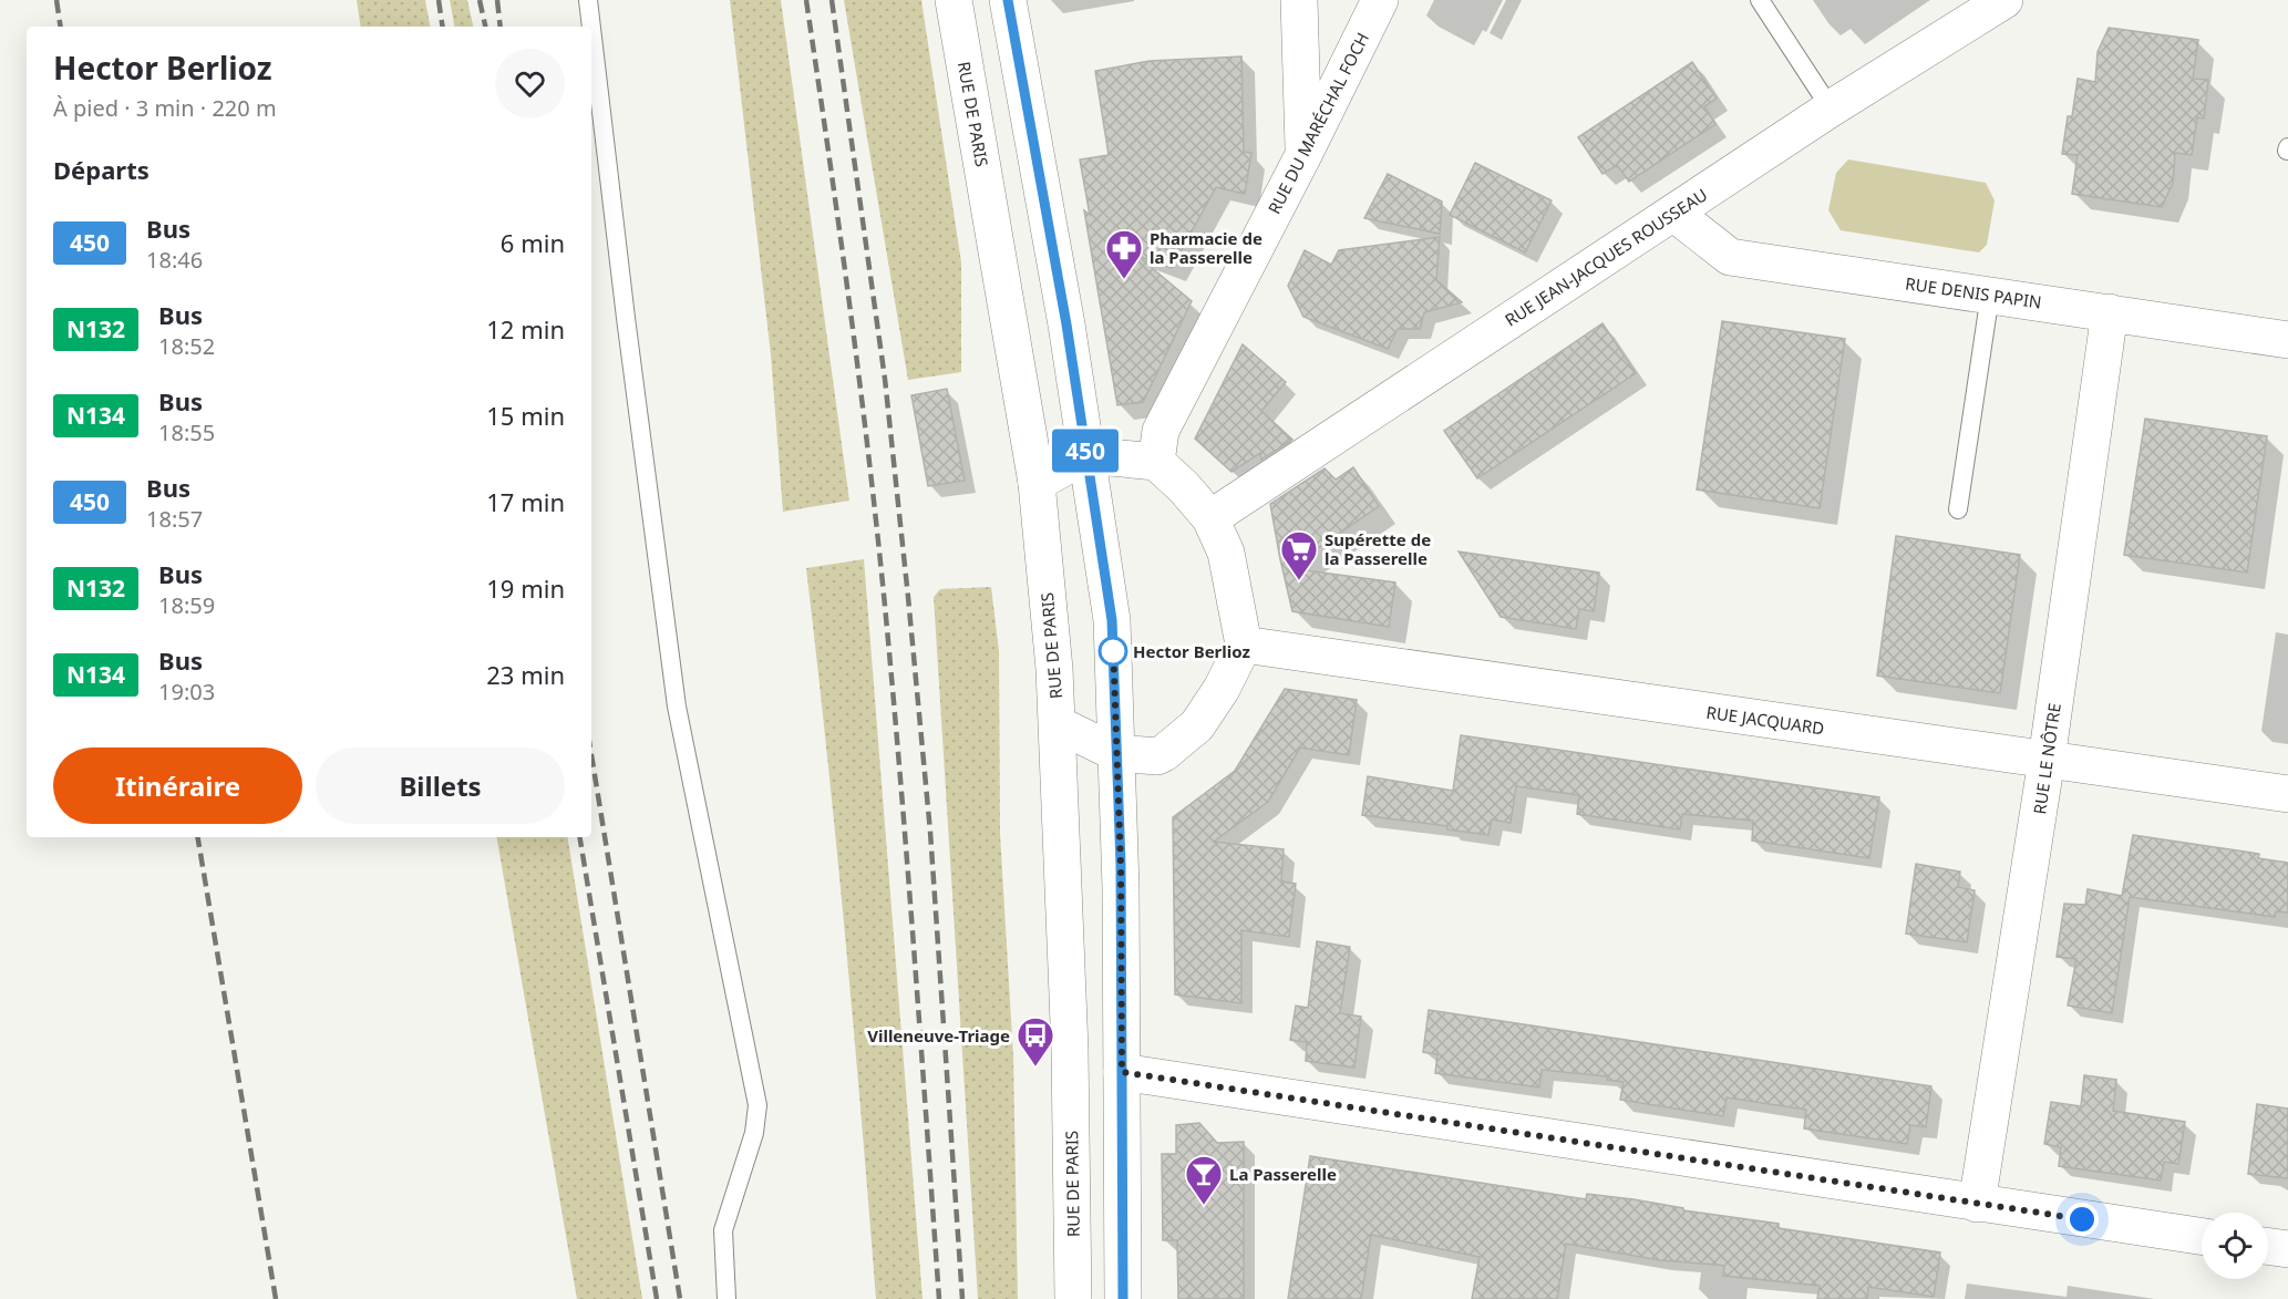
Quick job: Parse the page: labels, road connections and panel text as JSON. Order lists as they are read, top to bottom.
{
  "streets": {
    "street": [
      "RUE DE PARIS",
      "RUE DU MARÉCHAL FOCH",
      "RUE JEAN-JACQUES ROUSSEAU",
      "RUE DENIS PAPIN",
      "RUE JACQUARD",
      "RUE LE NÔTRE"
    ]
  },
  "crossings": [
    ["RUE JEAN-JACQUES ROUSSEAU", "RUE DENIS PAPIN"],
    ["RUE DENIS PAPIN", "RUE LE NÔTRE"],
    ["RUE JACQUARD", "RUE LE NÔTRE"]
  ],
  "places": {
    "pharmacy": ["Pharmacie de la Passerelle"],
    "supermarket": ["Supérette de la Passerelle"],
    "other": ["Hector Berlioz"],
    "bus stop": ["Villeneuve-Triage"],
    "bar": ["La Passerelle"]
  },
  "lines": ["bus line 450"],
  "page": {
    "on_map": "450",
    "heading": [
      ["Hector Berlioz", "À pied · 3 min · 220 m"],
      "Départs"
    ],
    "list": [
      {
        "mark": "450",
        "name": "Bus",
        "note": "18:46",
        "value": "6 min"
      },
      {
        "mark": "N132",
        "name": "Bus",
        "note": "18:52",
        "value": "12 min"
      },
      {
        "mark": "N134",
        "name": "Bus",
        "note": "18:55",
        "value": "15 min"
      },
      {
        "mark": "450",
        "name": "Bus",
        "note": "18:57",
        "value": "17 min"
      },
      {
        "mark": "N132",
        "name": "Bus",
        "note": "18:59",
        "value": "19 min"
      },
      {
        "mark": "N134",
        "name": "Bus",
        "note": "19:03",
        "value": "23 min"
      }
    ],
    "buttons": ["Itinéraire", "Billets"]
  }
}
